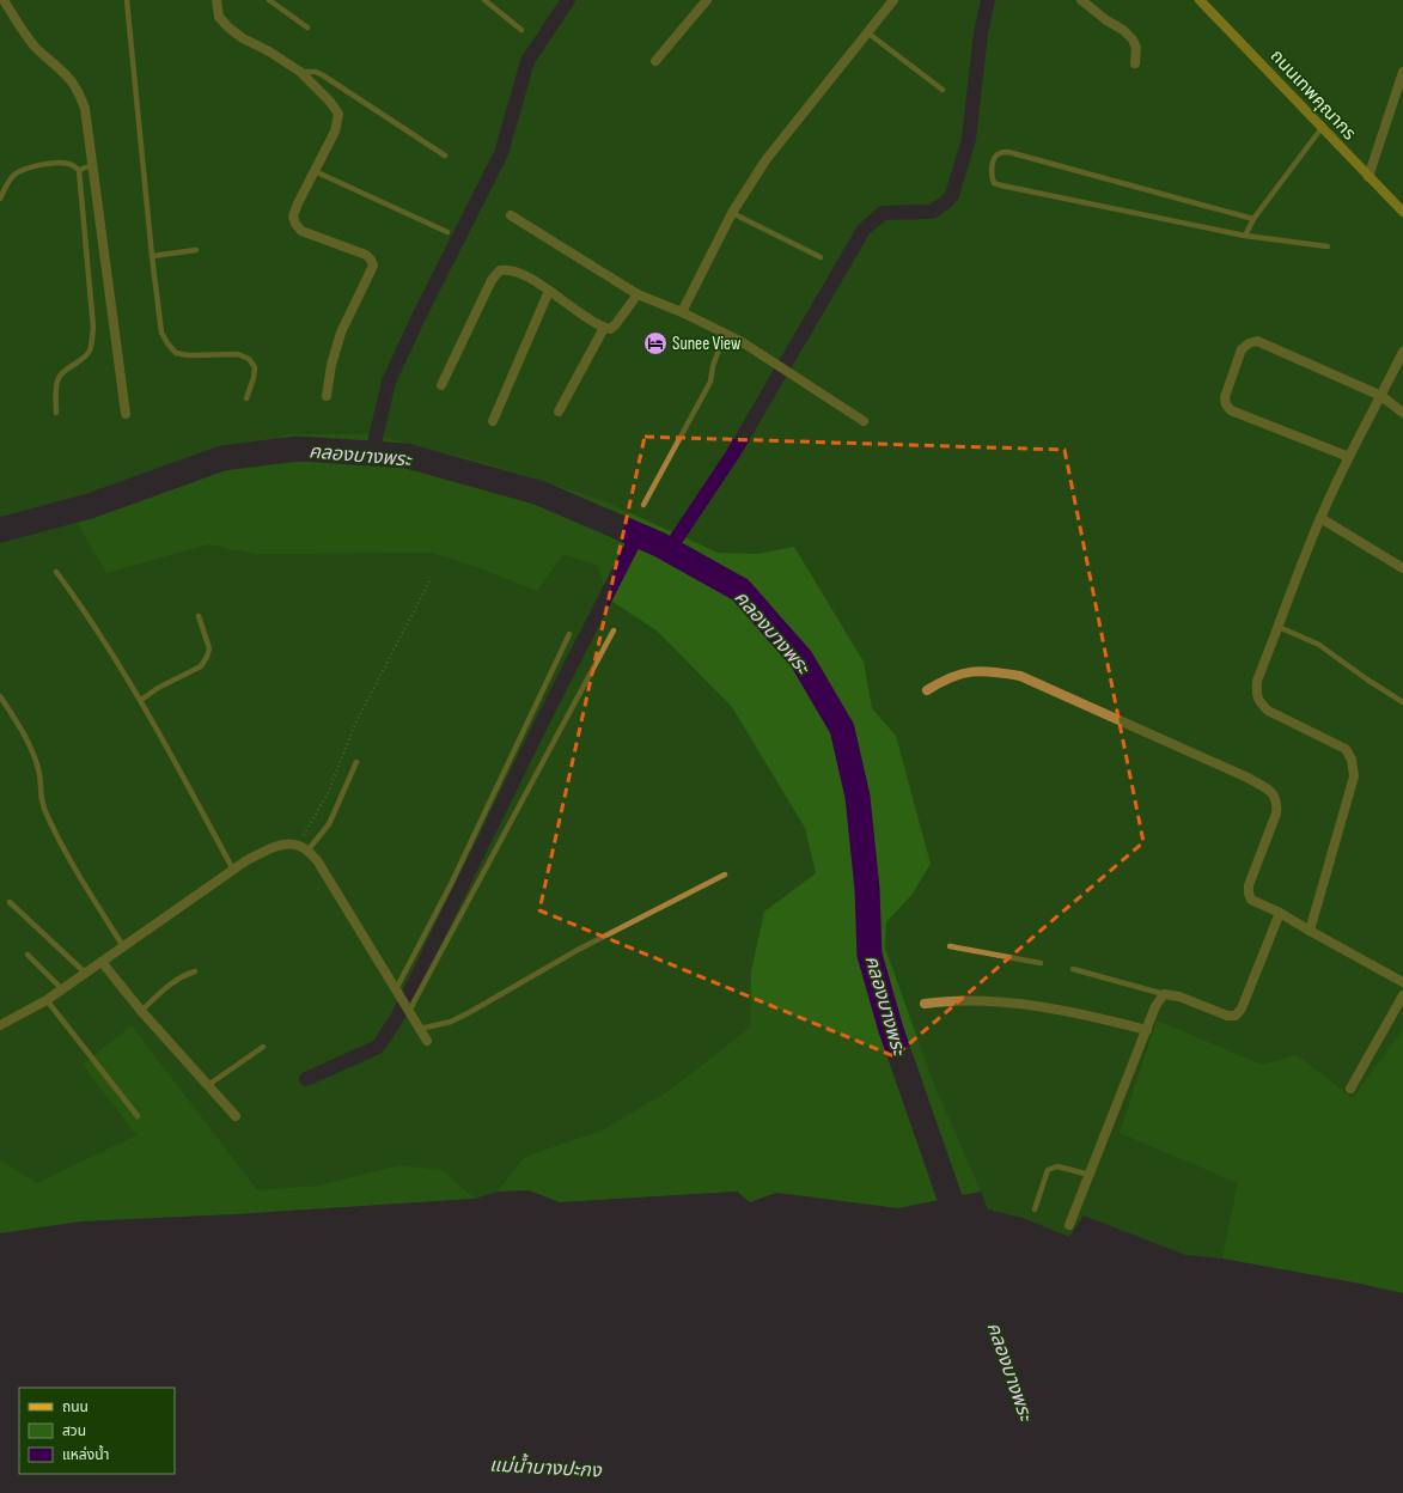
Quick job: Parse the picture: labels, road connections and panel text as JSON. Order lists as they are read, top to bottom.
{
  "streets": {
    "main road": ["ถนนเทพคุณากร"]
  },
  "water": ["คลองบางพระ", "แม่น้ำบางปะกง"],
  "places": {
    "hotel": ["Sunee View"]
  },
  "legend": ["ถนน", "สวน", "แหล่งน้ำ"]
}
